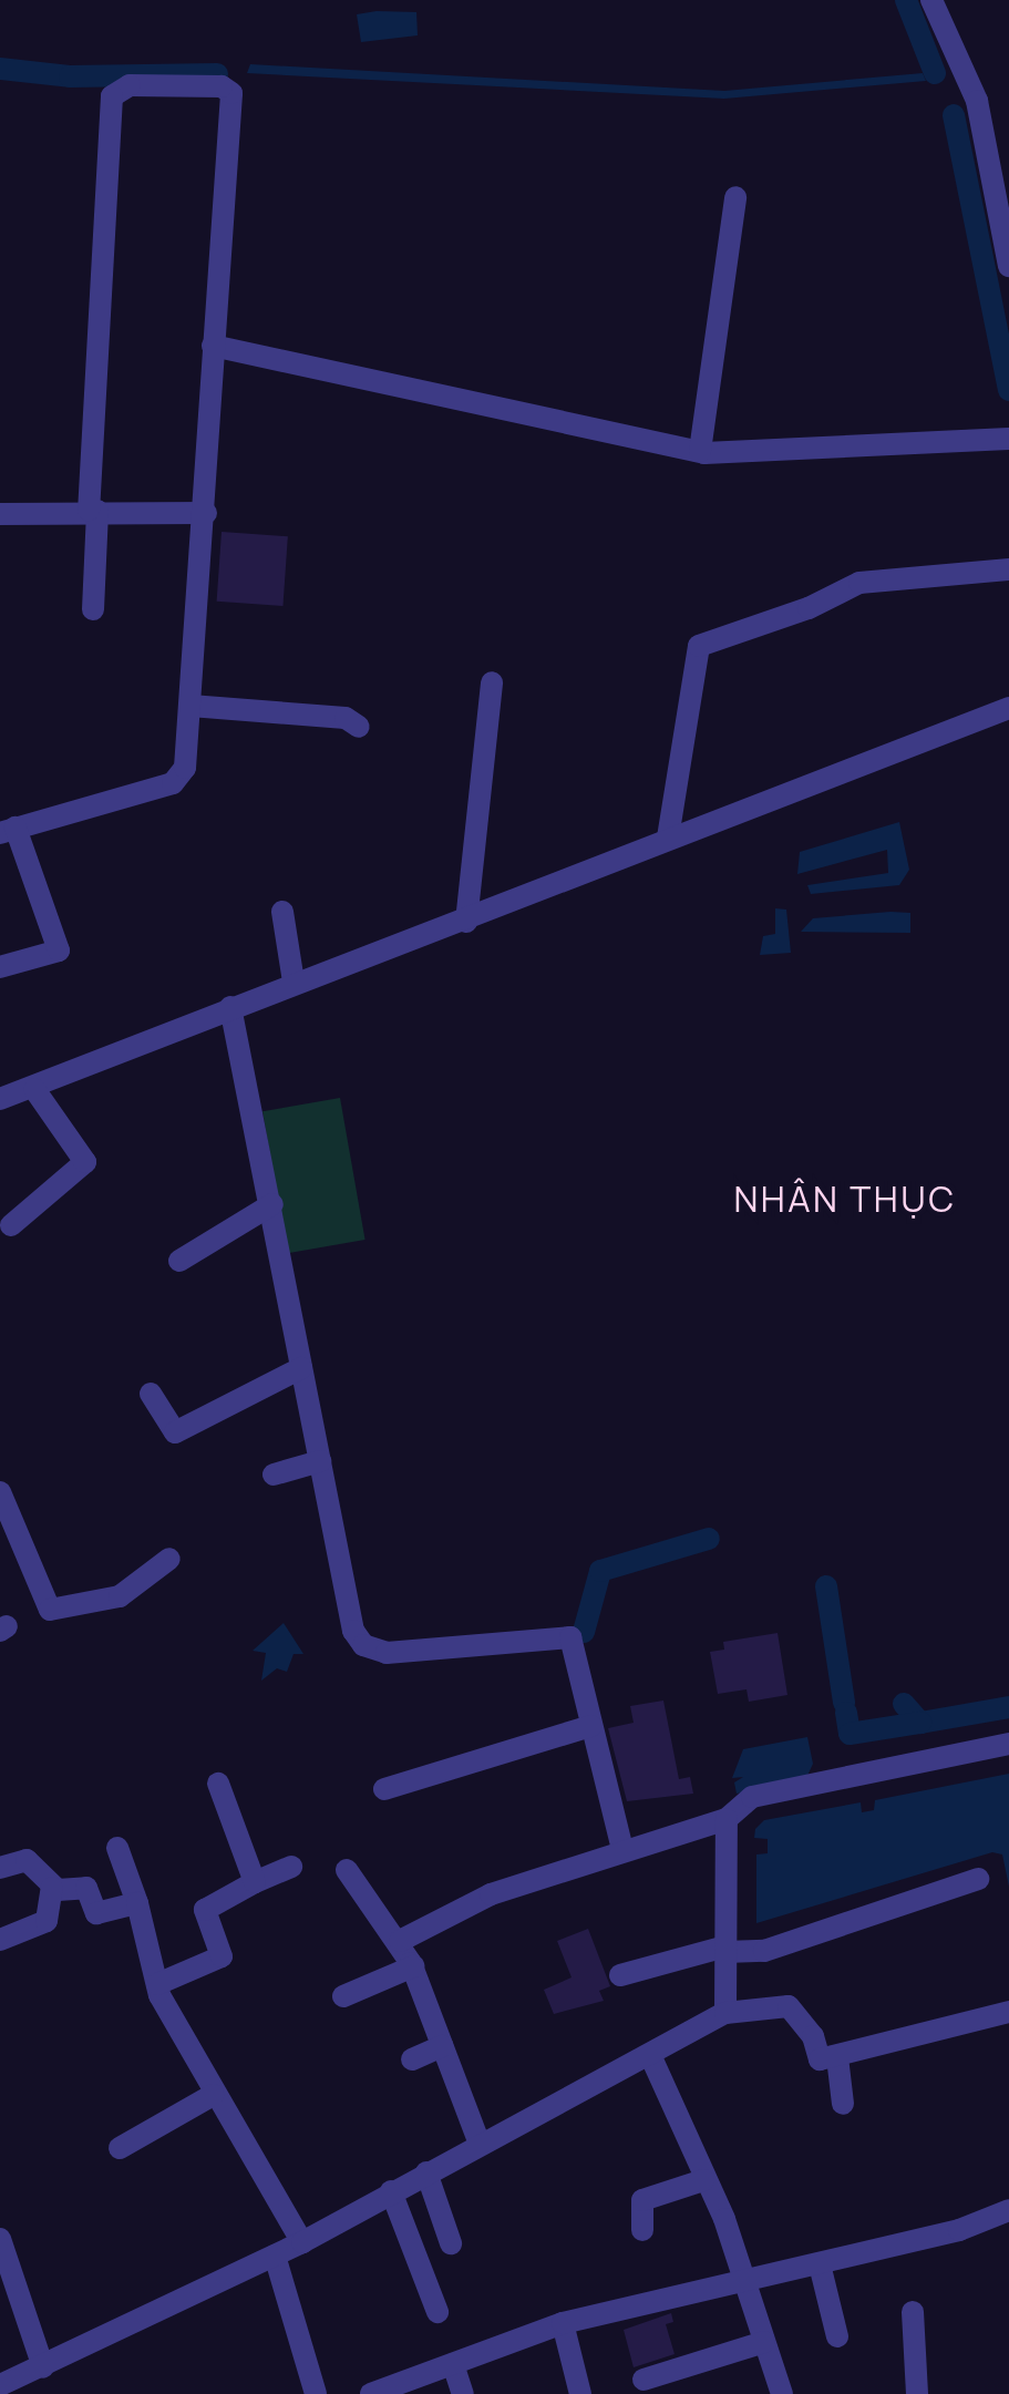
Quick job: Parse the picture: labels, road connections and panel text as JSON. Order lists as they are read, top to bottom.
{
  "districts": ["NHÂN THỤC"]
}
